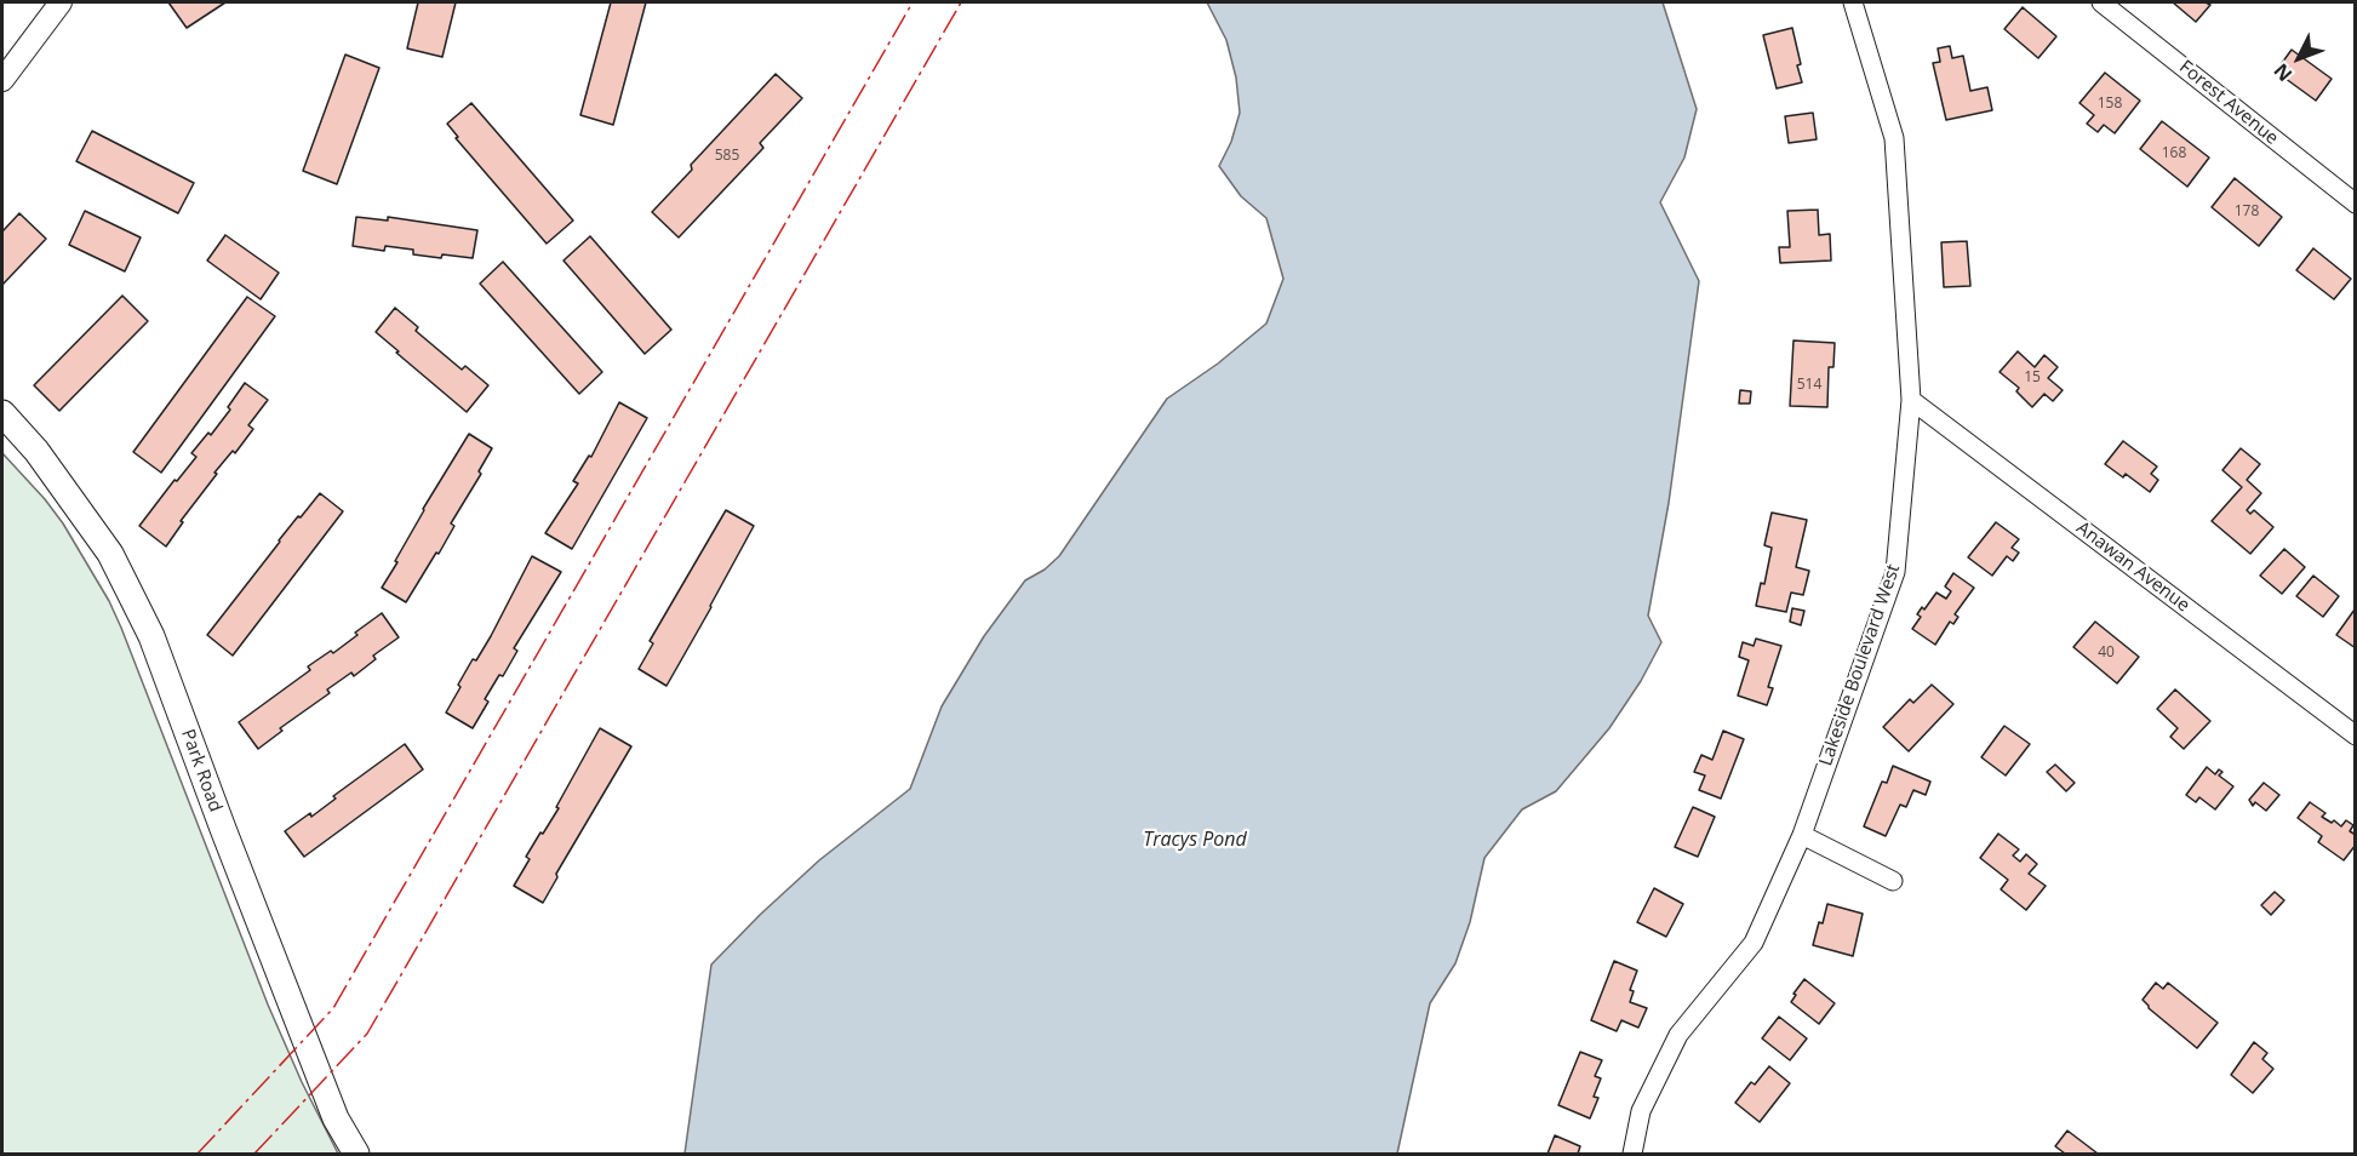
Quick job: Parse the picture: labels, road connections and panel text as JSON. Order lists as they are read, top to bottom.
{
  "streets": {
    "main road": ["Park Road"],
    "street": ["Forest Avenue", "Anawan Avenue", "Lakeside Boulevard West"]
  },
  "crossings": [
    ["Anawan Avenue", "Lakeside Boulevard West"]
  ],
  "water": ["Tracys Pond"],
  "house_numbers": [
    "158",
    "168",
    "585",
    "178",
    "15",
    "514",
    "40"
  ],
  "north": "bottom left"
}
